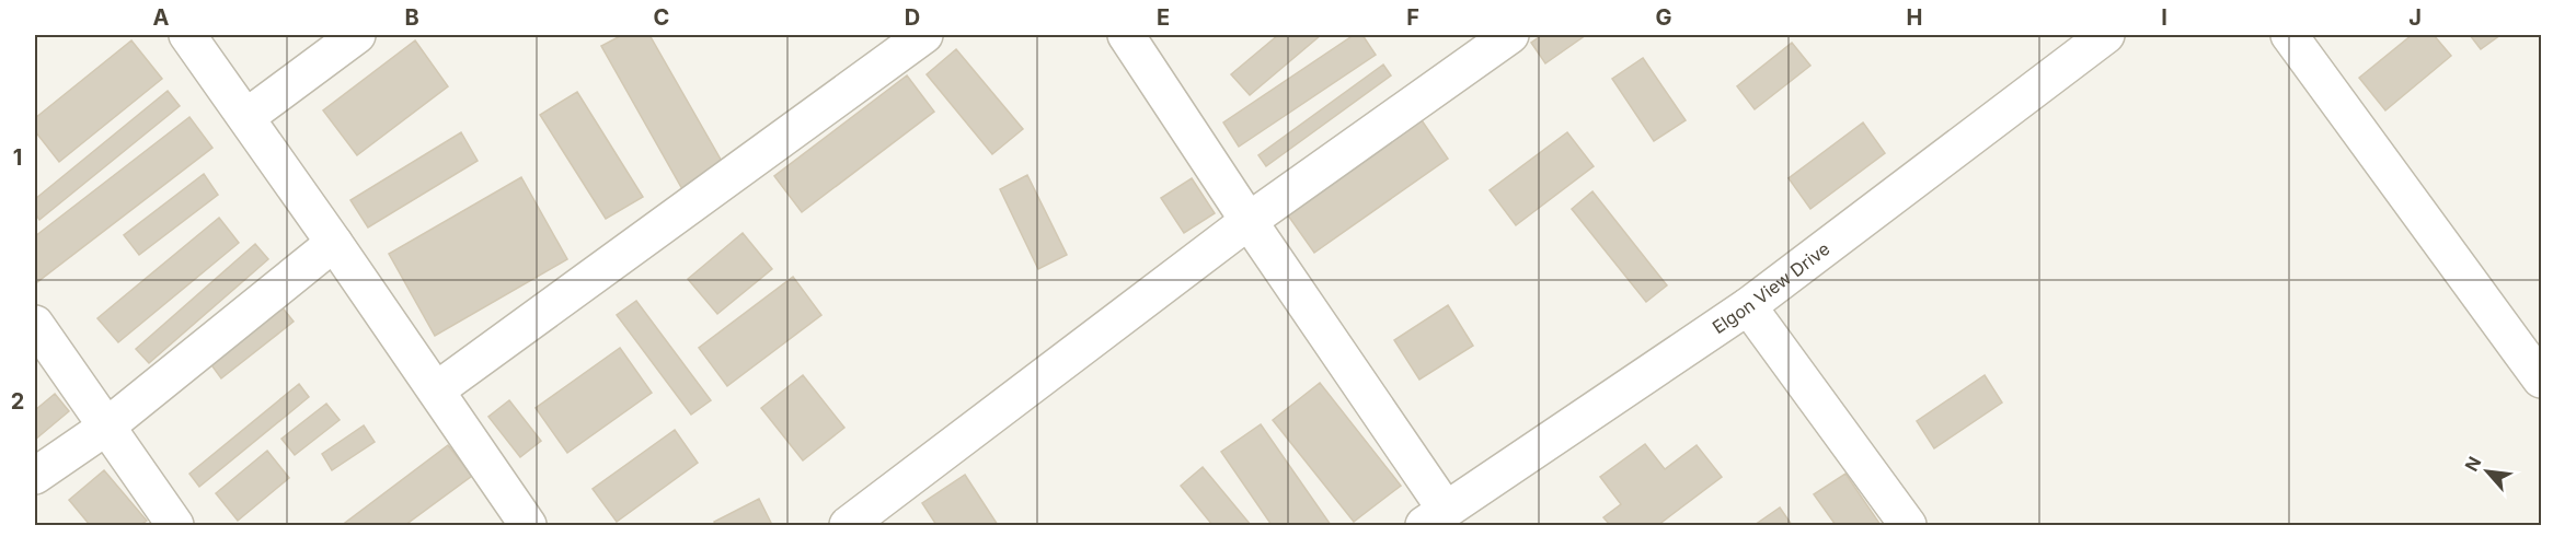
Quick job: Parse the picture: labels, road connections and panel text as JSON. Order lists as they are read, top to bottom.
{
  "streets": {
    "street": ["Elgon View Drive"]
  },
  "north": "top left",
  "grid": {
    "columns": [
      "A",
      "B",
      "C",
      "D",
      "E",
      "F",
      "G",
      "H",
      "I",
      "J"
    ],
    "rows": ["1", "2"]
  }
}
